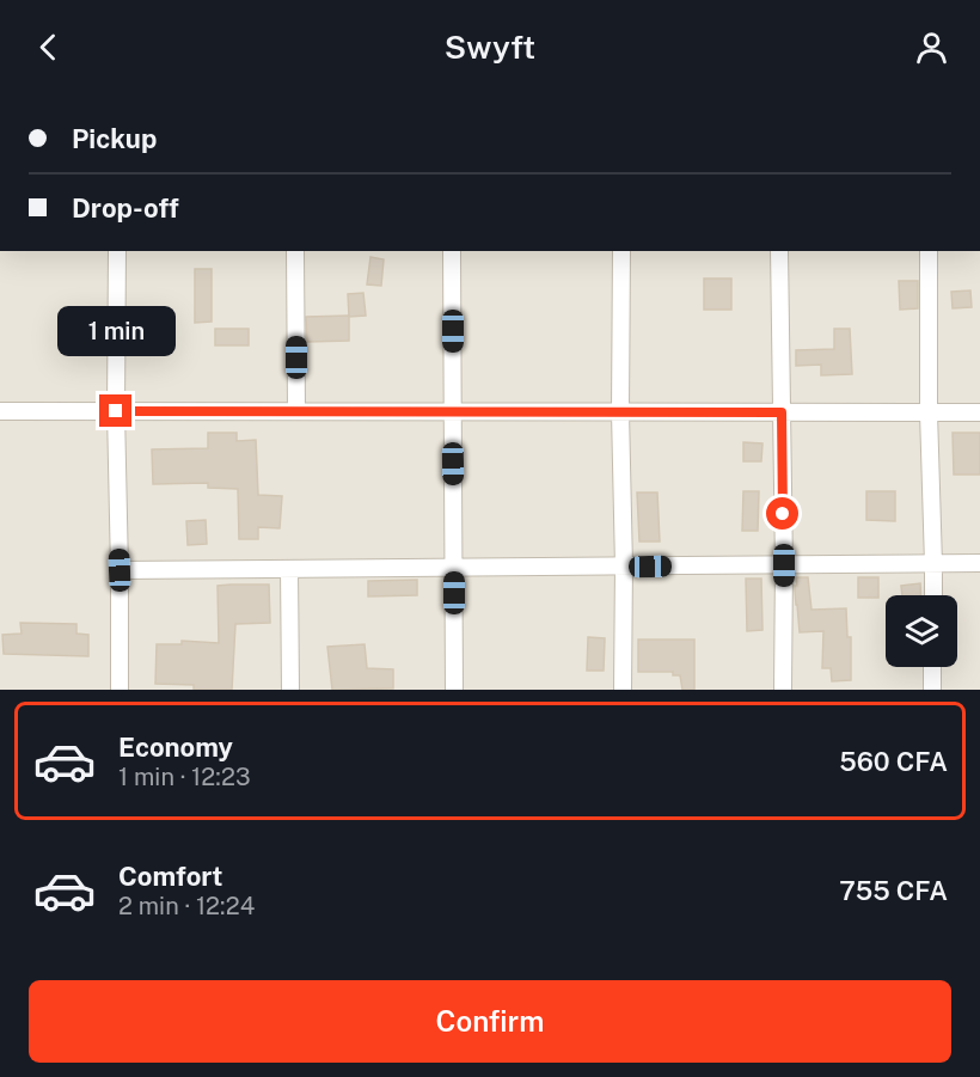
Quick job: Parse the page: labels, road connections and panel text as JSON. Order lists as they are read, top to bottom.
{
  "page": {
    "header": "Swyft",
    "banner": ["Pickup", "Drop-off"],
    "bubble": "1 min",
    "list": [
      {
        "name": "Economy",
        "note": "1 min · 12:23",
        "value": "560 CFA"
      },
      {
        "name": "Comfort",
        "note": "2 min · 12:24",
        "value": "755 CFA"
      }
    ],
    "buttons": "Confirm"
  }
}
